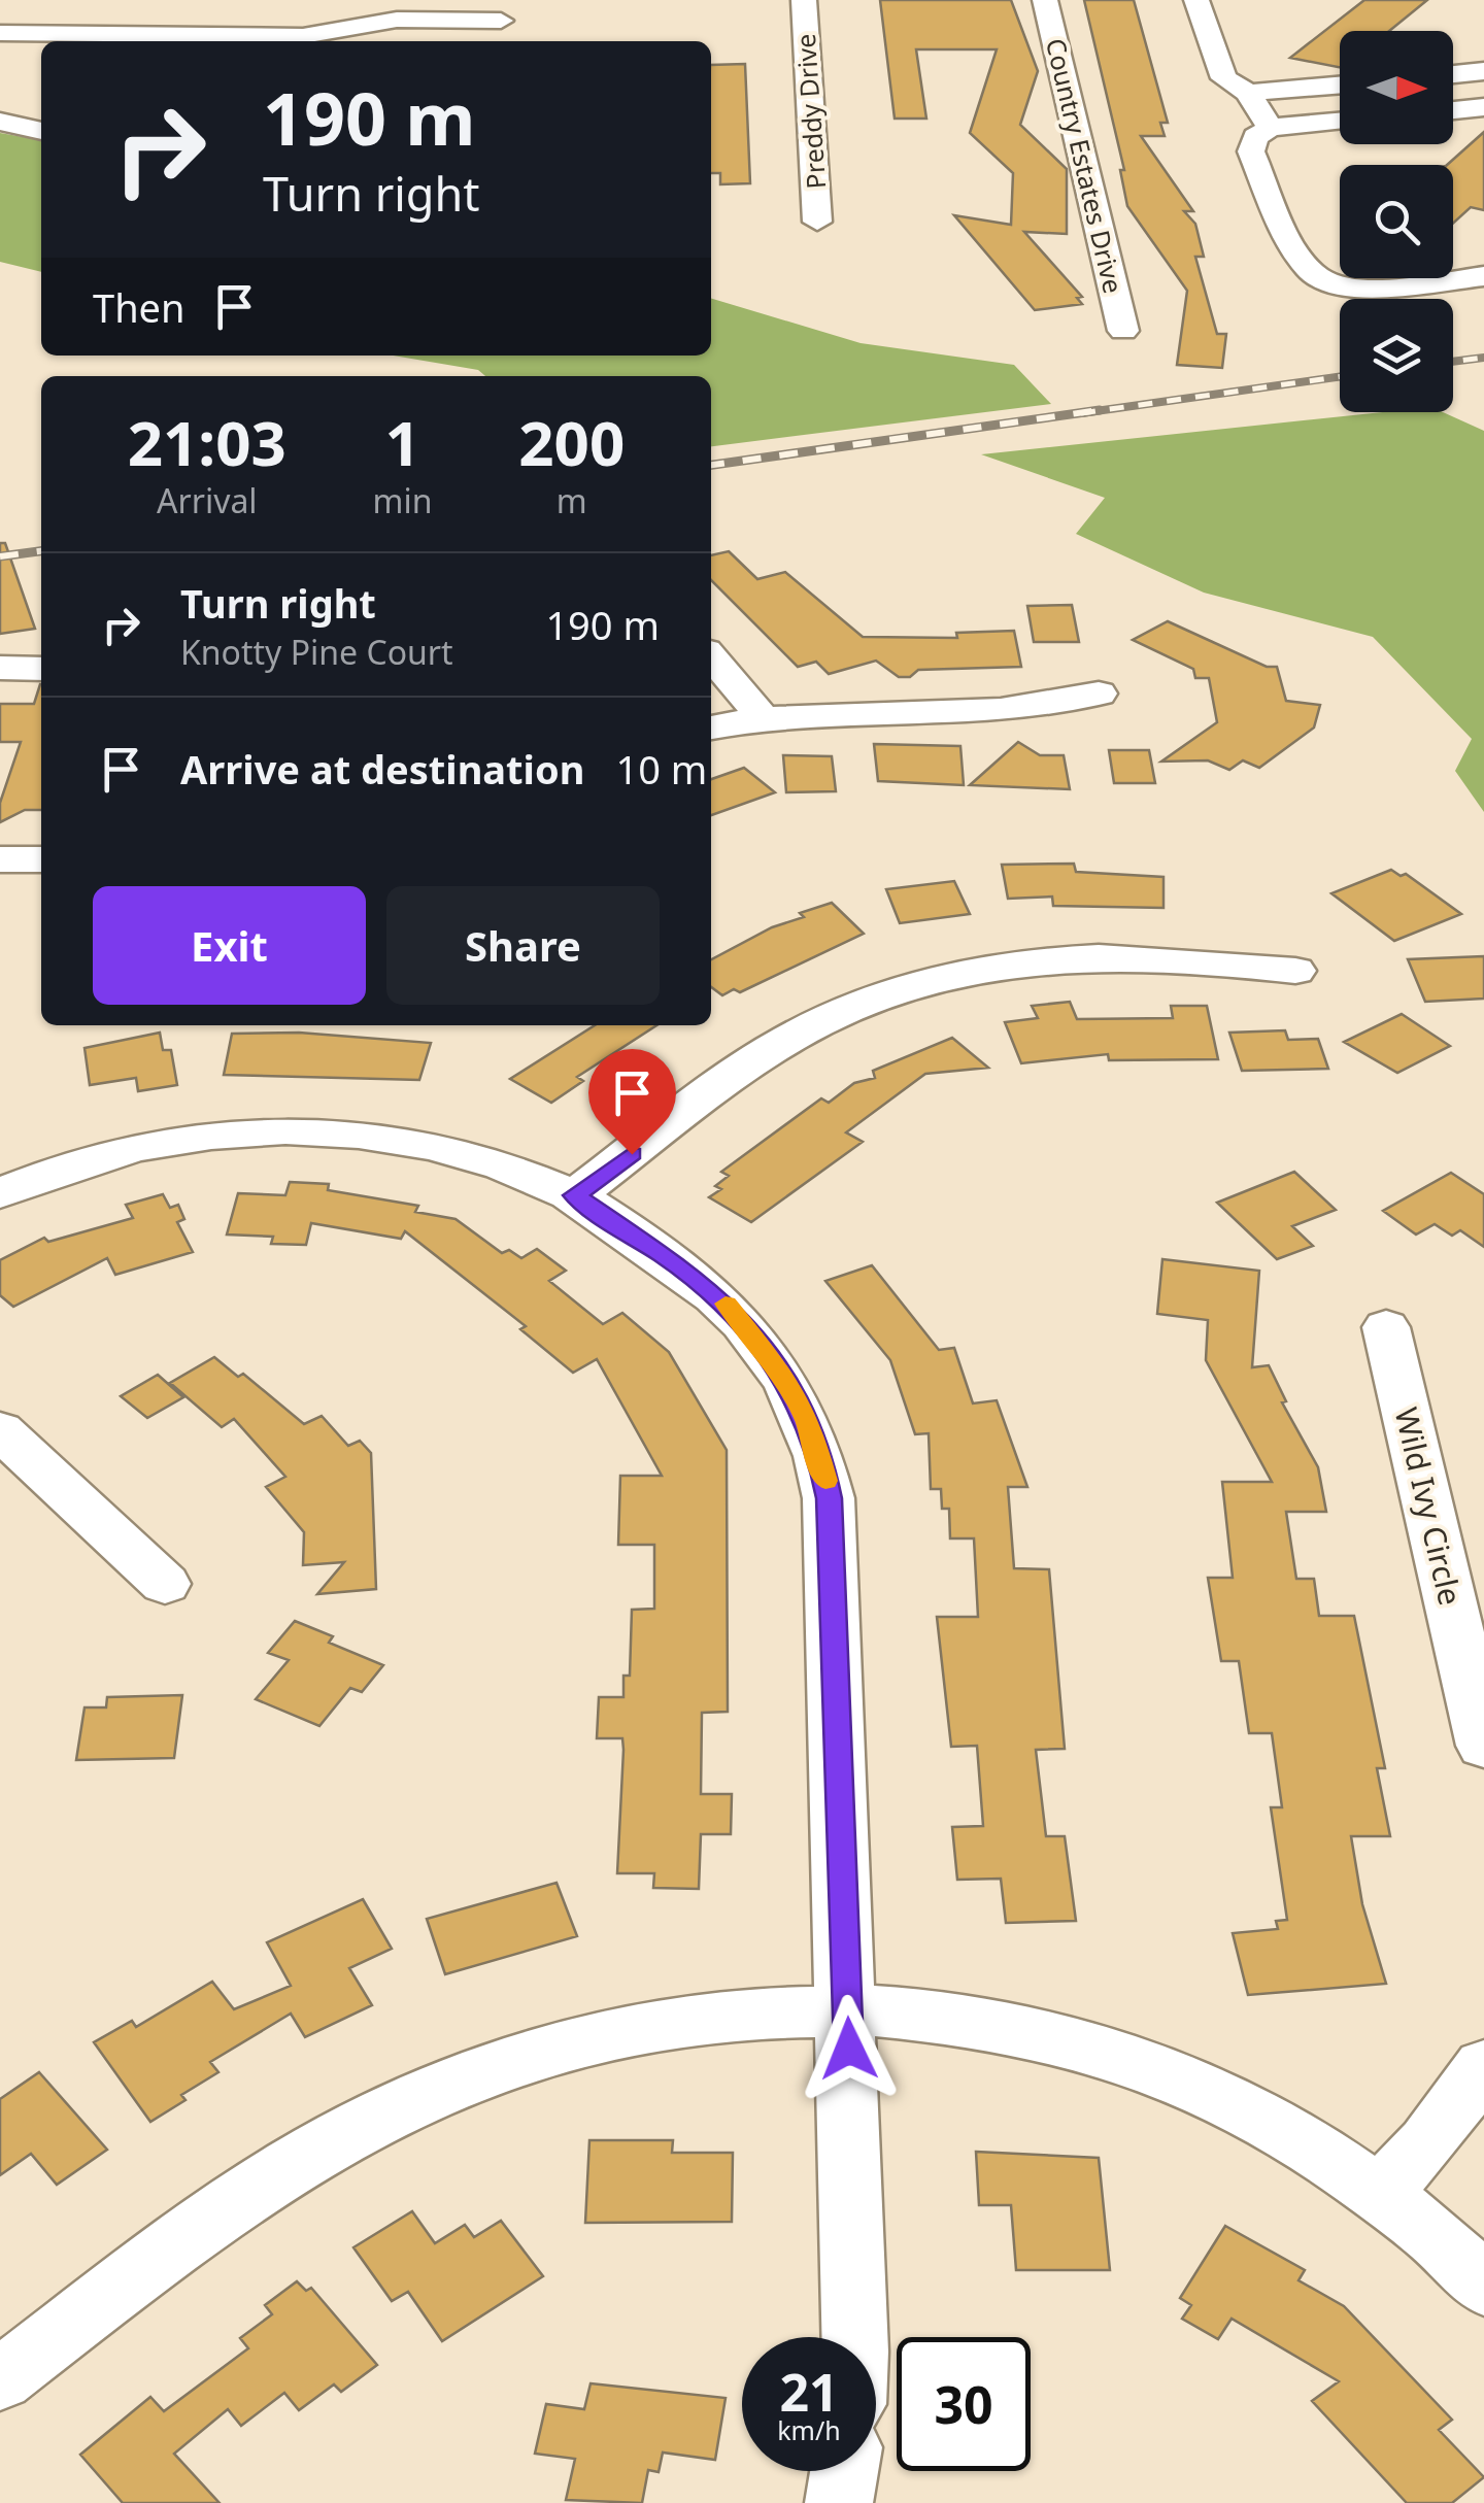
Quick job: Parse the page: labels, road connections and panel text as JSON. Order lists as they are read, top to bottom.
{
  "streets": {
    "street": ["Preddy Drive", "Country Estates Drive", "Wild Ivy Circle"]
  },
  "north": "right",
  "page": {
    "turn": ["190 m", "Turn right"],
    "then": "Then",
    "eta": [
      "21:03",
      "Arrival",
      "1",
      "min",
      "200",
      "m"
    ],
    "list": [
      {
        "name": "Turn right",
        "note": "Knotty Pine Court",
        "value": "190 m"
      },
      {
        "name": "Arrive at destination",
        "value": "10 m"
      }
    ],
    "buttons": ["Exit", "Share"],
    "speed": "21 km/h",
    "limit": "30"
  }
}
